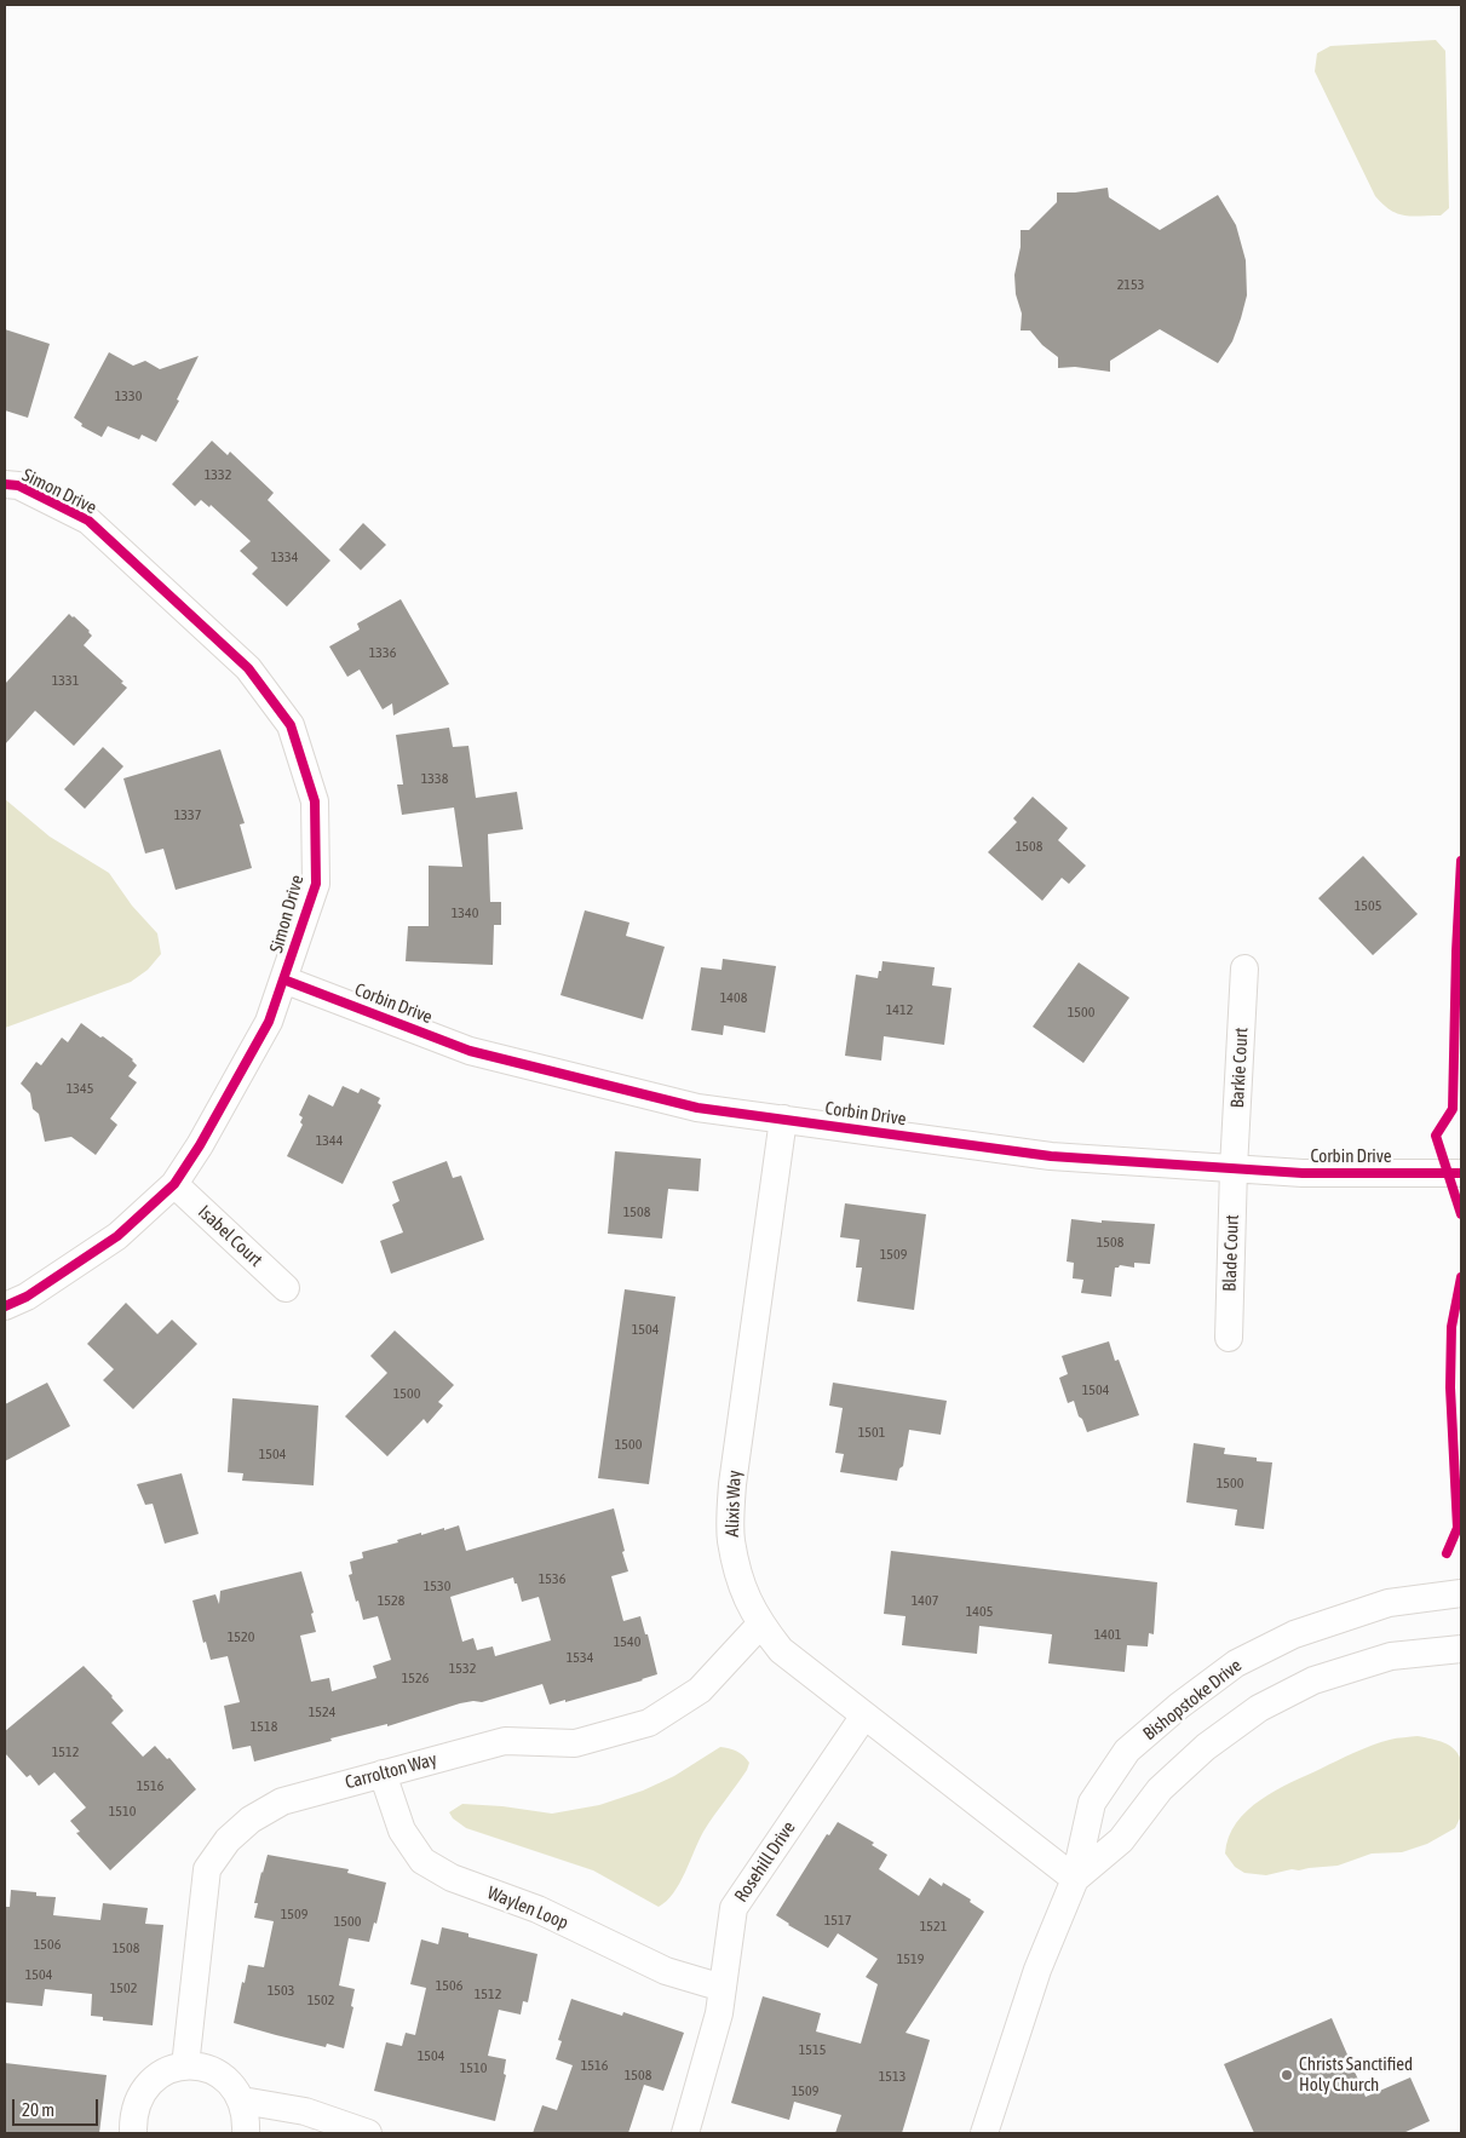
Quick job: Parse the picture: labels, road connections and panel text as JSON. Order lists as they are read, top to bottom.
{
  "streets": {
    "street": [
      "Simon Drive",
      "Corbin Drive",
      "Barkie Court",
      "Isabel Court",
      "Blade Court",
      "Alixis Way",
      "Bishopstoke Drive",
      "Carrolton Way",
      "Rosehill Drive",
      "Waylen Loop"
    ]
  },
  "crossings": [
    ["Simon Drive", "Corbin Drive"],
    ["Simon Drive", "Isabel Court"],
    ["Corbin Drive", "Barkie Court"],
    ["Corbin Drive", "Blade Court"],
    ["Corbin Drive", "Alixis Way"],
    ["Barkie Court", "Blade Court"],
    ["Alixis Way", "Bishopstoke Drive"],
    ["Alixis Way", "Carrolton Way"],
    ["Alixis Way", "Rosehill Drive"],
    ["Carrolton Way", "Waylen Loop"],
    ["Rosehill Drive", "Waylen Loop"]
  ],
  "places": ["Christs Sanctified Holy Church"],
  "house_numbers": [
    "2153",
    "1330",
    "1332",
    "1334",
    "1336",
    "1331",
    "1338",
    "1337",
    "1508",
    "1505",
    "1340",
    "1408",
    "1412",
    "1500",
    "1345",
    "1344",
    "1508",
    "1508",
    "1509",
    "1504",
    "1504",
    "1500",
    "1501",
    "1500",
    "1504",
    "1500",
    "1536",
    "1530",
    "1528",
    "1407",
    "1405",
    "1401",
    "1520",
    "1540",
    "1534",
    "1532",
    "1526",
    "1524",
    "1518",
    "1512",
    "1516",
    "1510",
    "1509",
    "1517",
    "1500",
    "1521",
    "1506",
    "1508",
    "1519",
    "1504",
    "1506",
    "1502",
    "1503",
    "1512",
    "1502",
    "1515",
    "1504",
    "1516",
    "1510",
    "1508",
    "1513",
    "1509"
  ],
  "scale_bar": "20 m"
}
